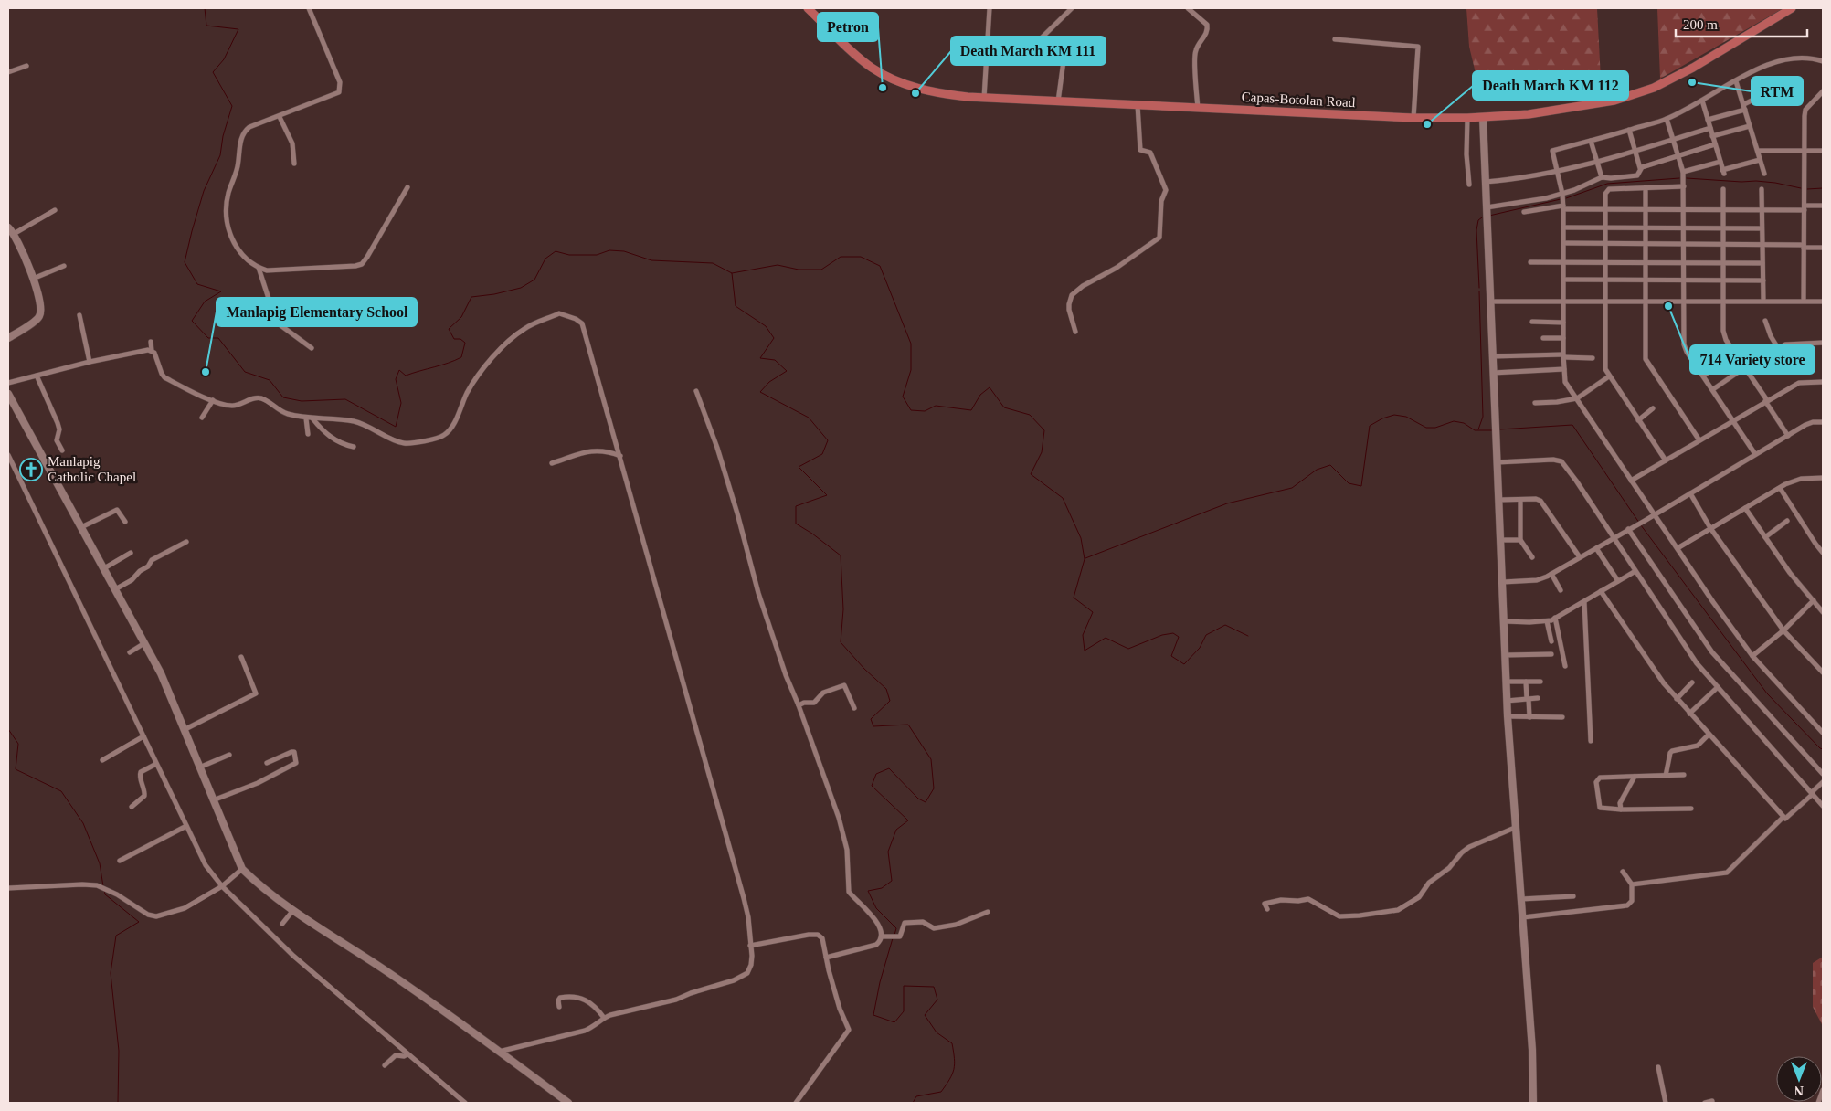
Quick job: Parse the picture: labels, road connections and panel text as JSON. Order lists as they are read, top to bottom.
{
  "streets": {
    "main road": ["Capas-Botolan Road"]
  },
  "places": {
    "other": [
      "RTM",
      "Petron",
      "Death March KM 111",
      "Death March KM 112",
      "714 Variety store",
      "Manlapig Elementary School"
    ],
    "church": ["Manlapig Catholic Chapel"]
  },
  "scale_bar": "200 m",
  "north": "bottom"
}
